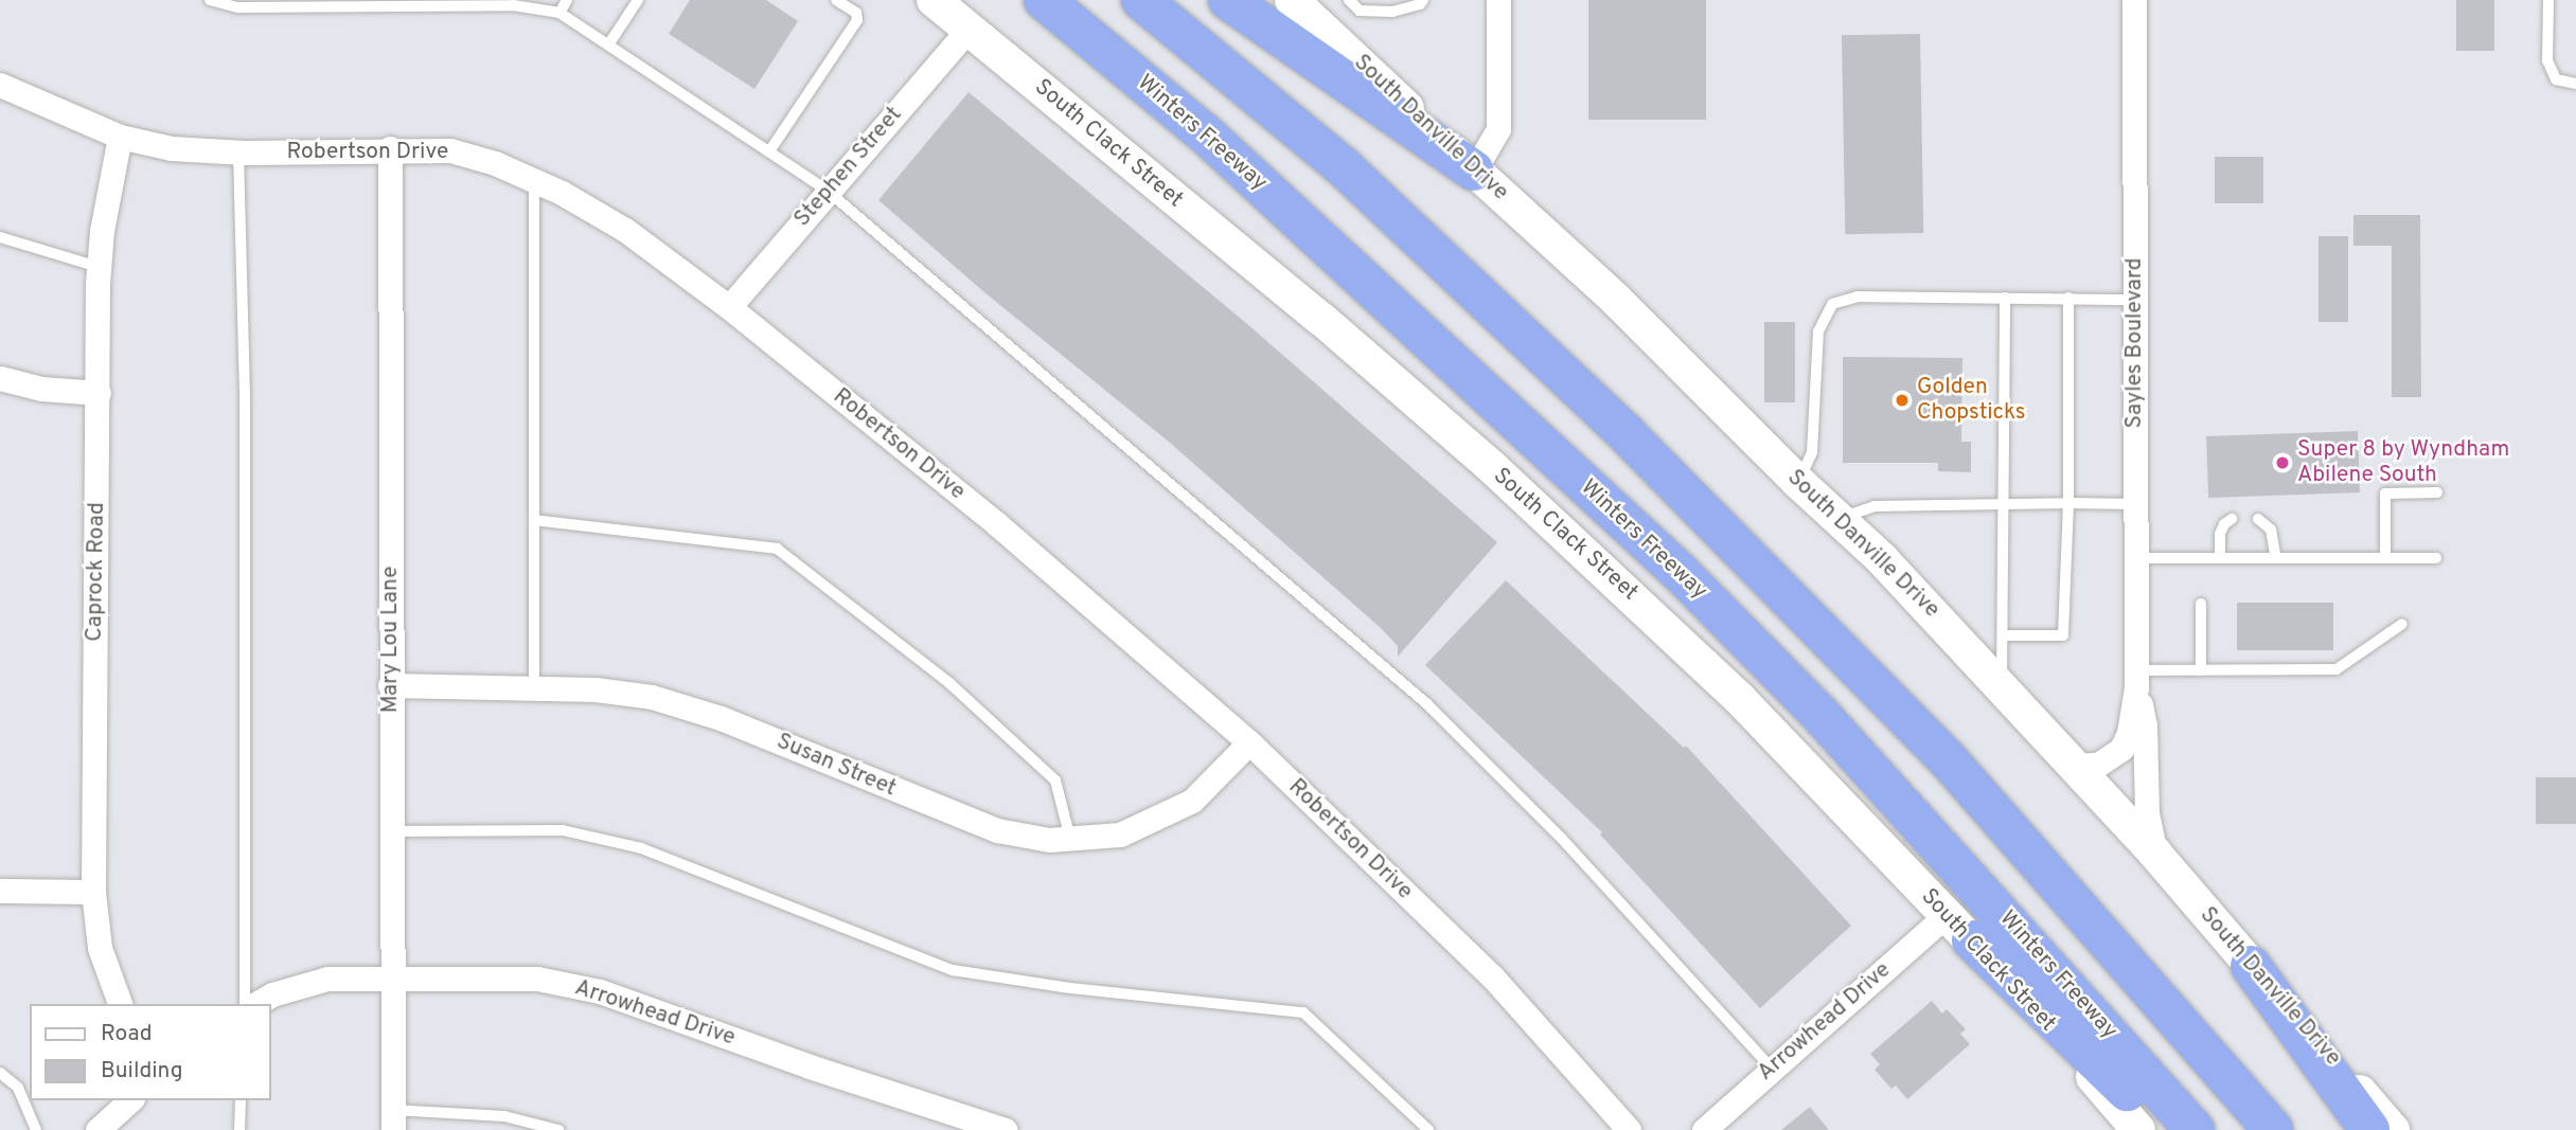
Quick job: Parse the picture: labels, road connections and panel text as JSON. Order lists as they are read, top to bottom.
{
  "streets": {
    "highway": ["Winters Freeway"],
    "main road": ["South Danville Drive", "South Clack Street"],
    "street": [
      "Robertson Drive",
      "Stephen Street",
      "Sayles Boulevard",
      "Caprock Road",
      "Mary Lou Lane",
      "Susan Street",
      "Arrowhead Drive"
    ]
  },
  "crossings": [
    ["South Danville Drive", "Sayles Boulevard"],
    ["South Clack Street", "Stephen Street"],
    ["South Clack Street", "Arrowhead Drive"],
    ["Robertson Drive", "Stephen Street"],
    ["Robertson Drive", "Caprock Road"],
    ["Robertson Drive", "Mary Lou Lane"],
    ["Robertson Drive", "Susan Street"],
    ["Mary Lou Lane", "Susan Street"],
    ["Mary Lou Lane", "Arrowhead Drive"]
  ],
  "places": ["Golden Chopsticks", "Super 8 by Wyndham Abilene South"],
  "legend": ["Road", "Building"]
}
